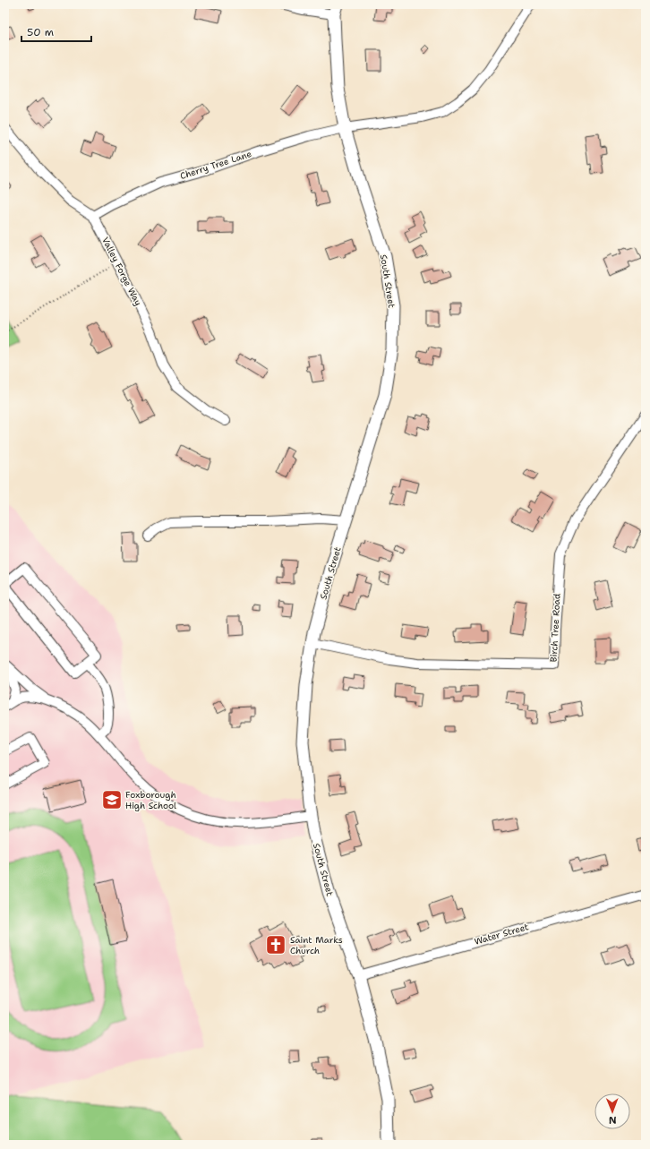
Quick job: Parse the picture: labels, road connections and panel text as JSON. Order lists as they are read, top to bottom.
{
  "streets": {
    "main road": ["South Street"],
    "street": [
      "Cherry Tree Lane",
      "Valley Forge Way",
      "Birch Tree Road",
      "Water Street"
    ]
  },
  "crossings": [
    ["Cherry Tree Lane", "Valley Forge Way"],
    ["Cherry Tree Lane", "South Street"],
    ["South Street", "Birch Tree Road"],
    ["South Street", "Water Street"]
  ],
  "places": {
    "school or university": ["Foxborough High School"],
    "church": ["Saint Marks Church"]
  },
  "scale_bar": "50 m",
  "north": "bottom"
}
